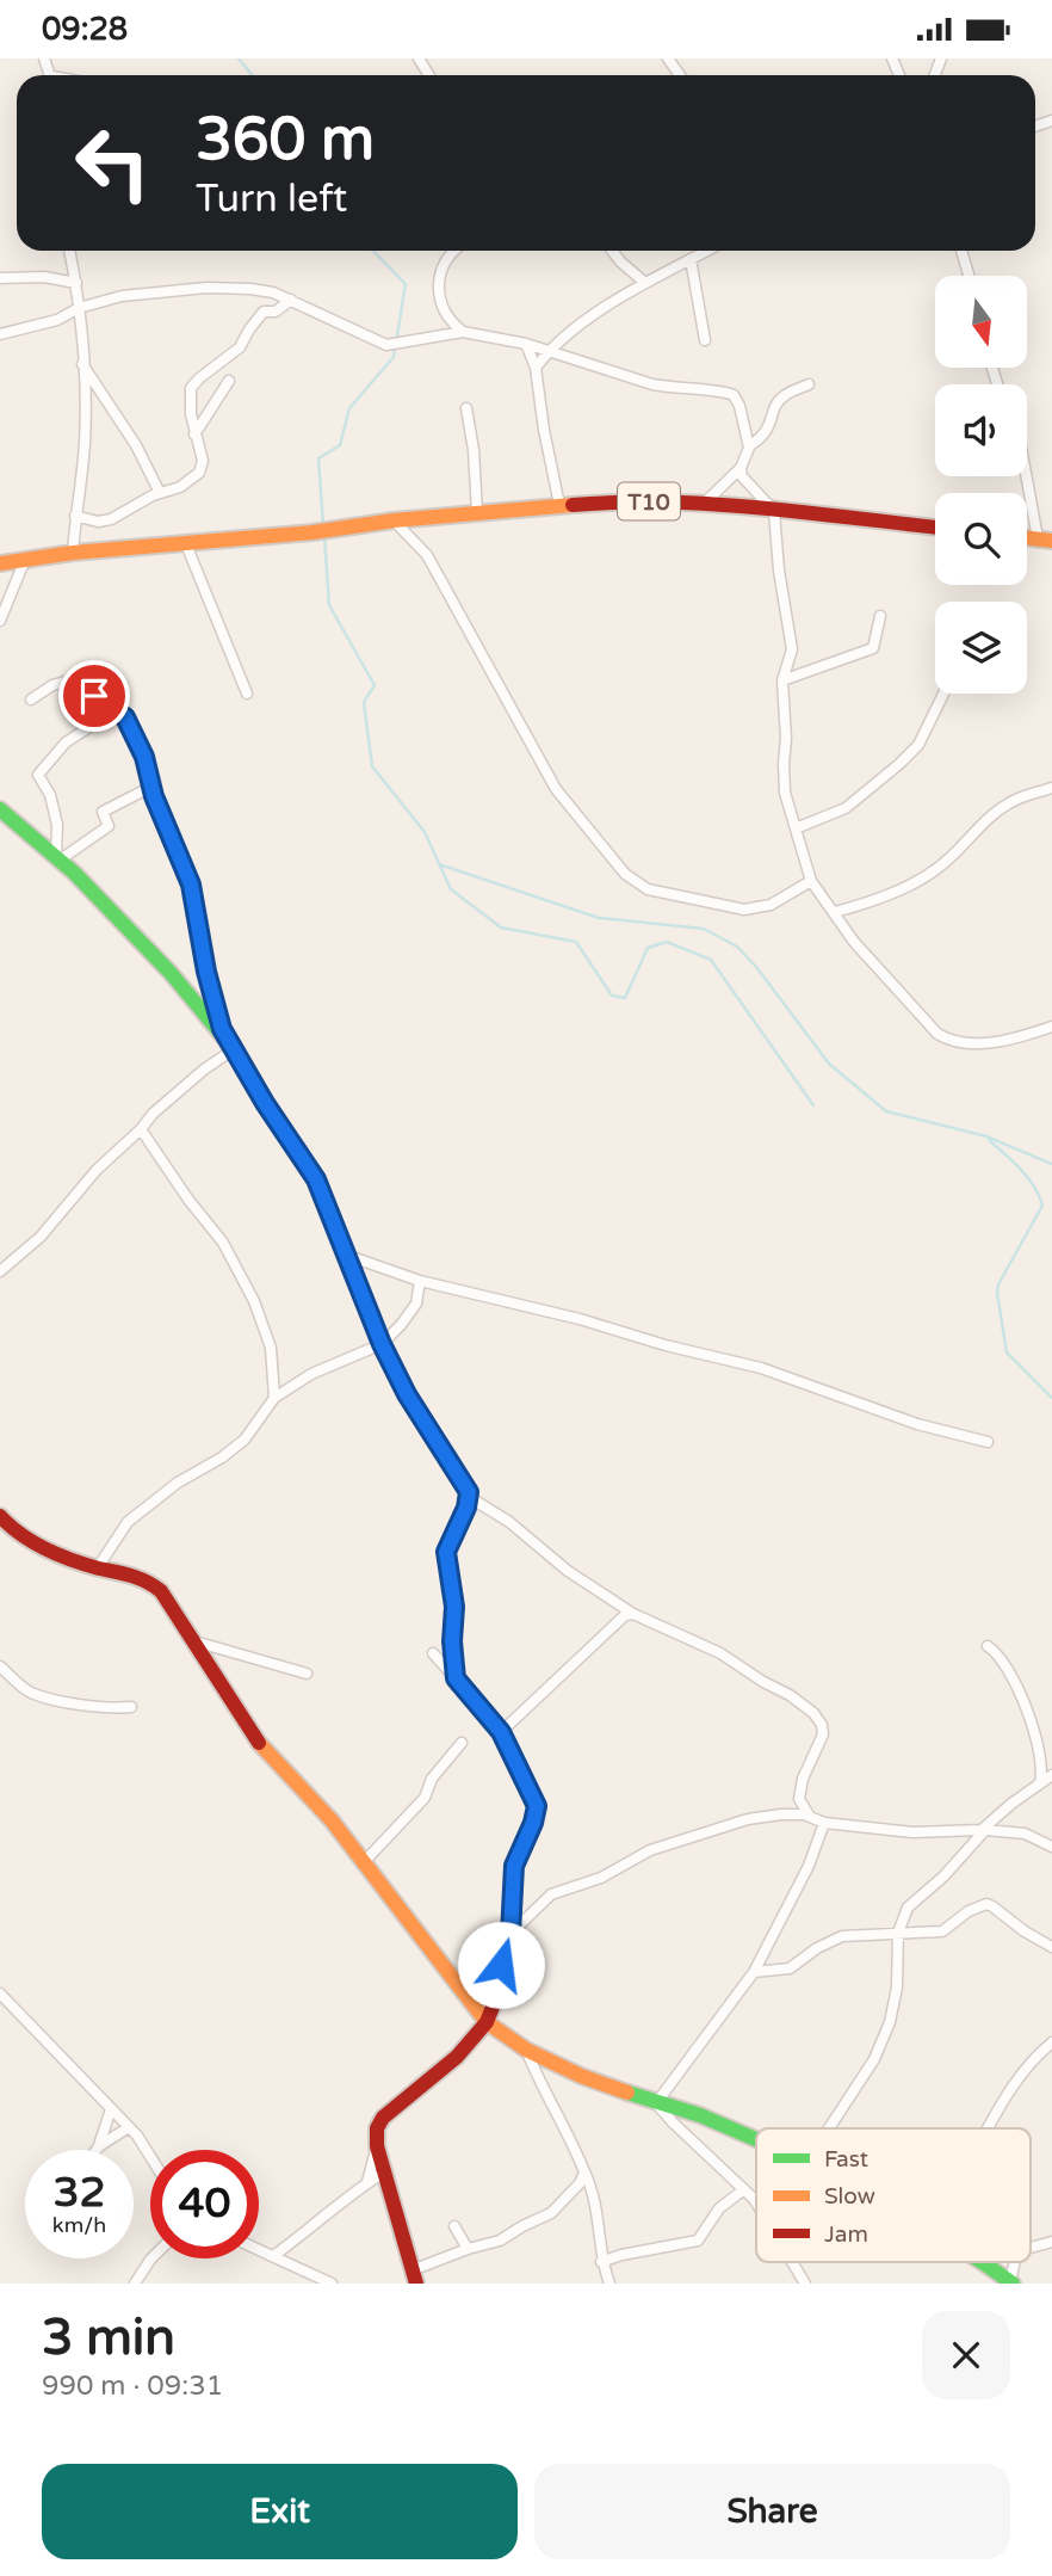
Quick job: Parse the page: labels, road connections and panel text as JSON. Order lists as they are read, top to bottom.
{
  "streets": {
    "main road": ["T10"]
  },
  "legend": ["Fast", "Slow", "Jam"],
  "north": "bottom",
  "page": {
    "status": "09:28",
    "turn": ["360 m", "Turn left"],
    "speed": "32 km/h",
    "limit": "40",
    "heading": ["3 min", "990 m · 09:31"],
    "buttons": ["Exit", "Share"]
  }
}
